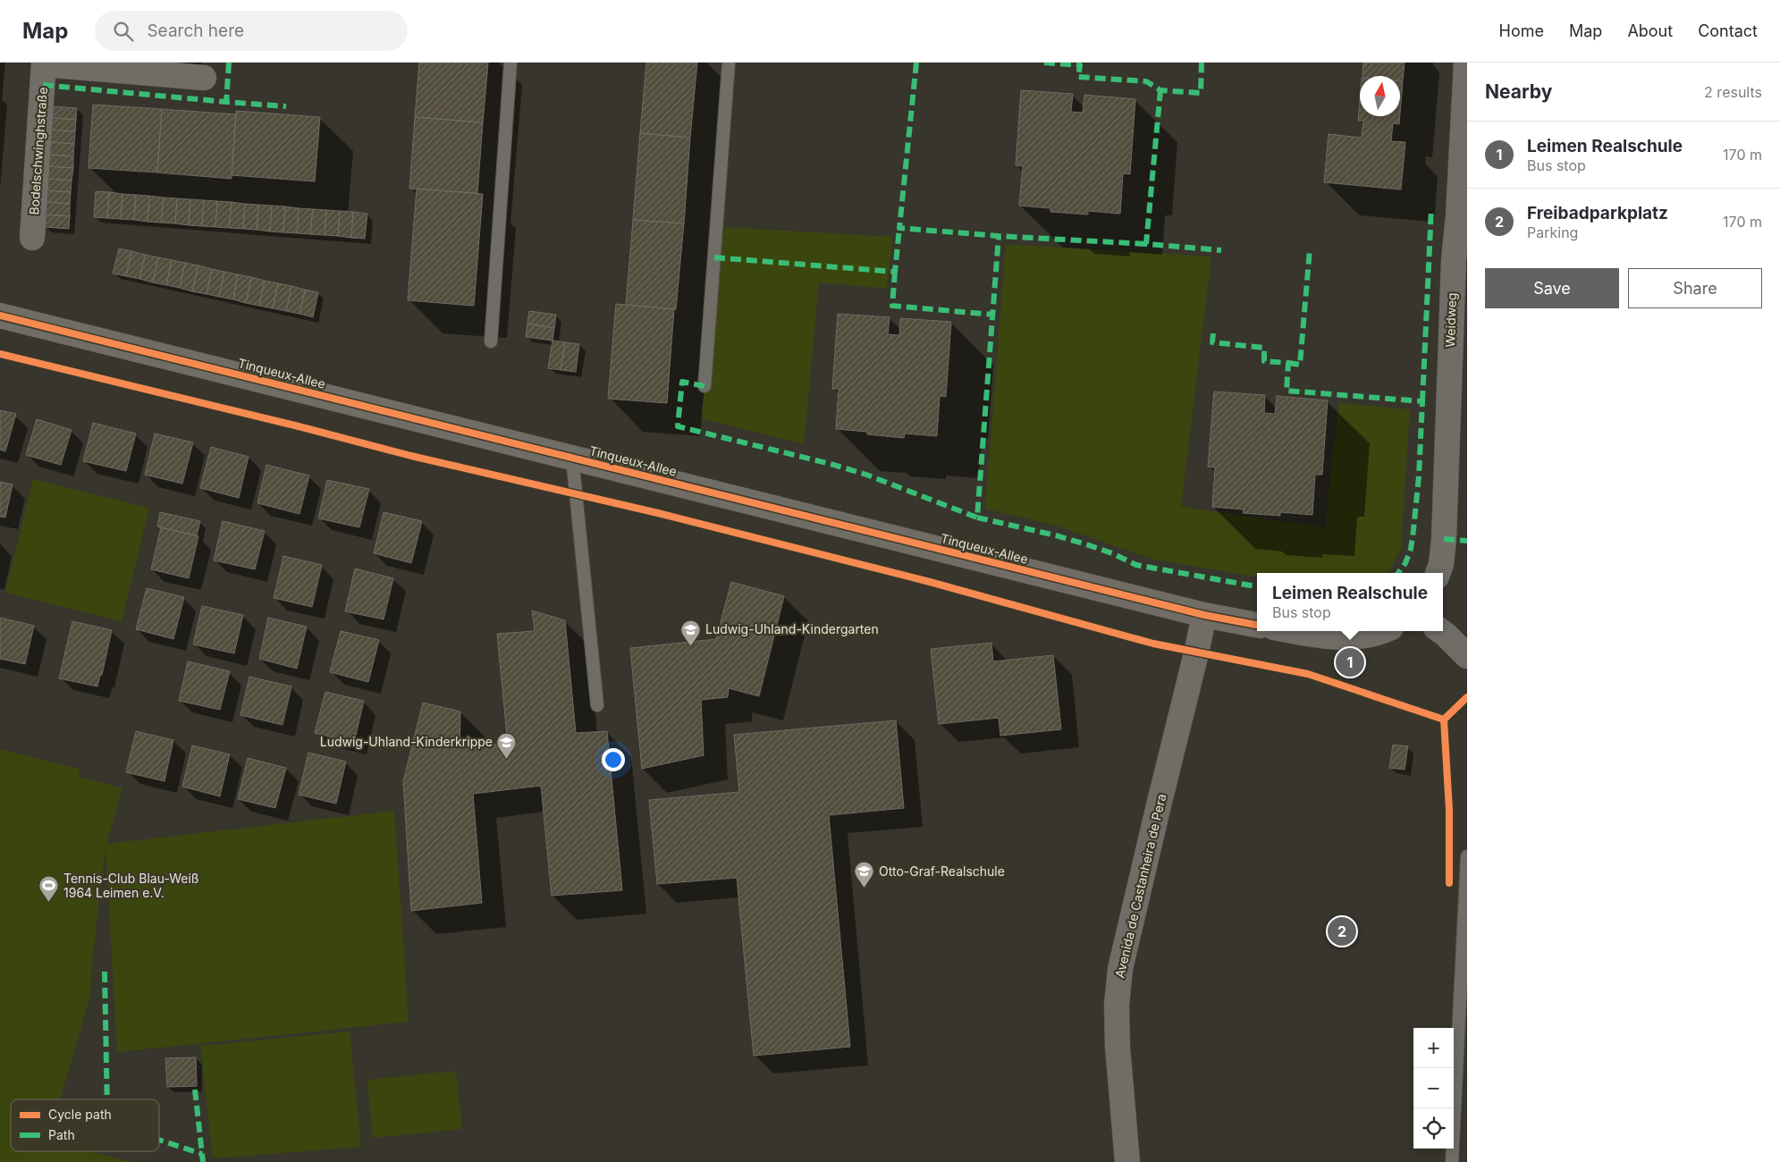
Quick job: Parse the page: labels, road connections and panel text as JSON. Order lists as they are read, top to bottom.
{
  "streets": {
    "street": [
      "Bodelschwinghstraße",
      "Weidweg",
      "Tinqueux-Allee",
      "Avenida de Castanheira de Pera"
    ]
  },
  "crossings": [
    ["Tinqueux-Allee", "Avenida de Castanheira de Pera"]
  ],
  "places": {
    "school or university": ["Ludwig-Uhland-Kindergarten", "Ludwig-Uhland-Kinderkrippe", "Otto-Graf-Realschule"],
    "sports": ["Tennis-Club Blau-Weiß 1964 Leimen e.V."]
  },
  "legend": ["Cycle path", "Path"],
  "north": "top",
  "page": {
    "header": "Map",
    "search": "Search here",
    "nav": [
      "Home",
      "Map",
      "About",
      "Contact"
    ],
    "heading": ["Nearby", "2 results"],
    "list": [
      {
        "mark": "1",
        "name": "Leimen Realschule",
        "note": "Bus stop",
        "value": "170 m"
      },
      {
        "mark": "2",
        "name": "Freibadparkplatz",
        "note": "Parking",
        "value": "170 m"
      }
    ],
    "buttons": ["Save", "Share"],
    "popup": ["Leimen Realschule", "Bus stop"],
    "pins": ["1", "2"],
    "map_buttons": ["+", "−"]
  }
}
